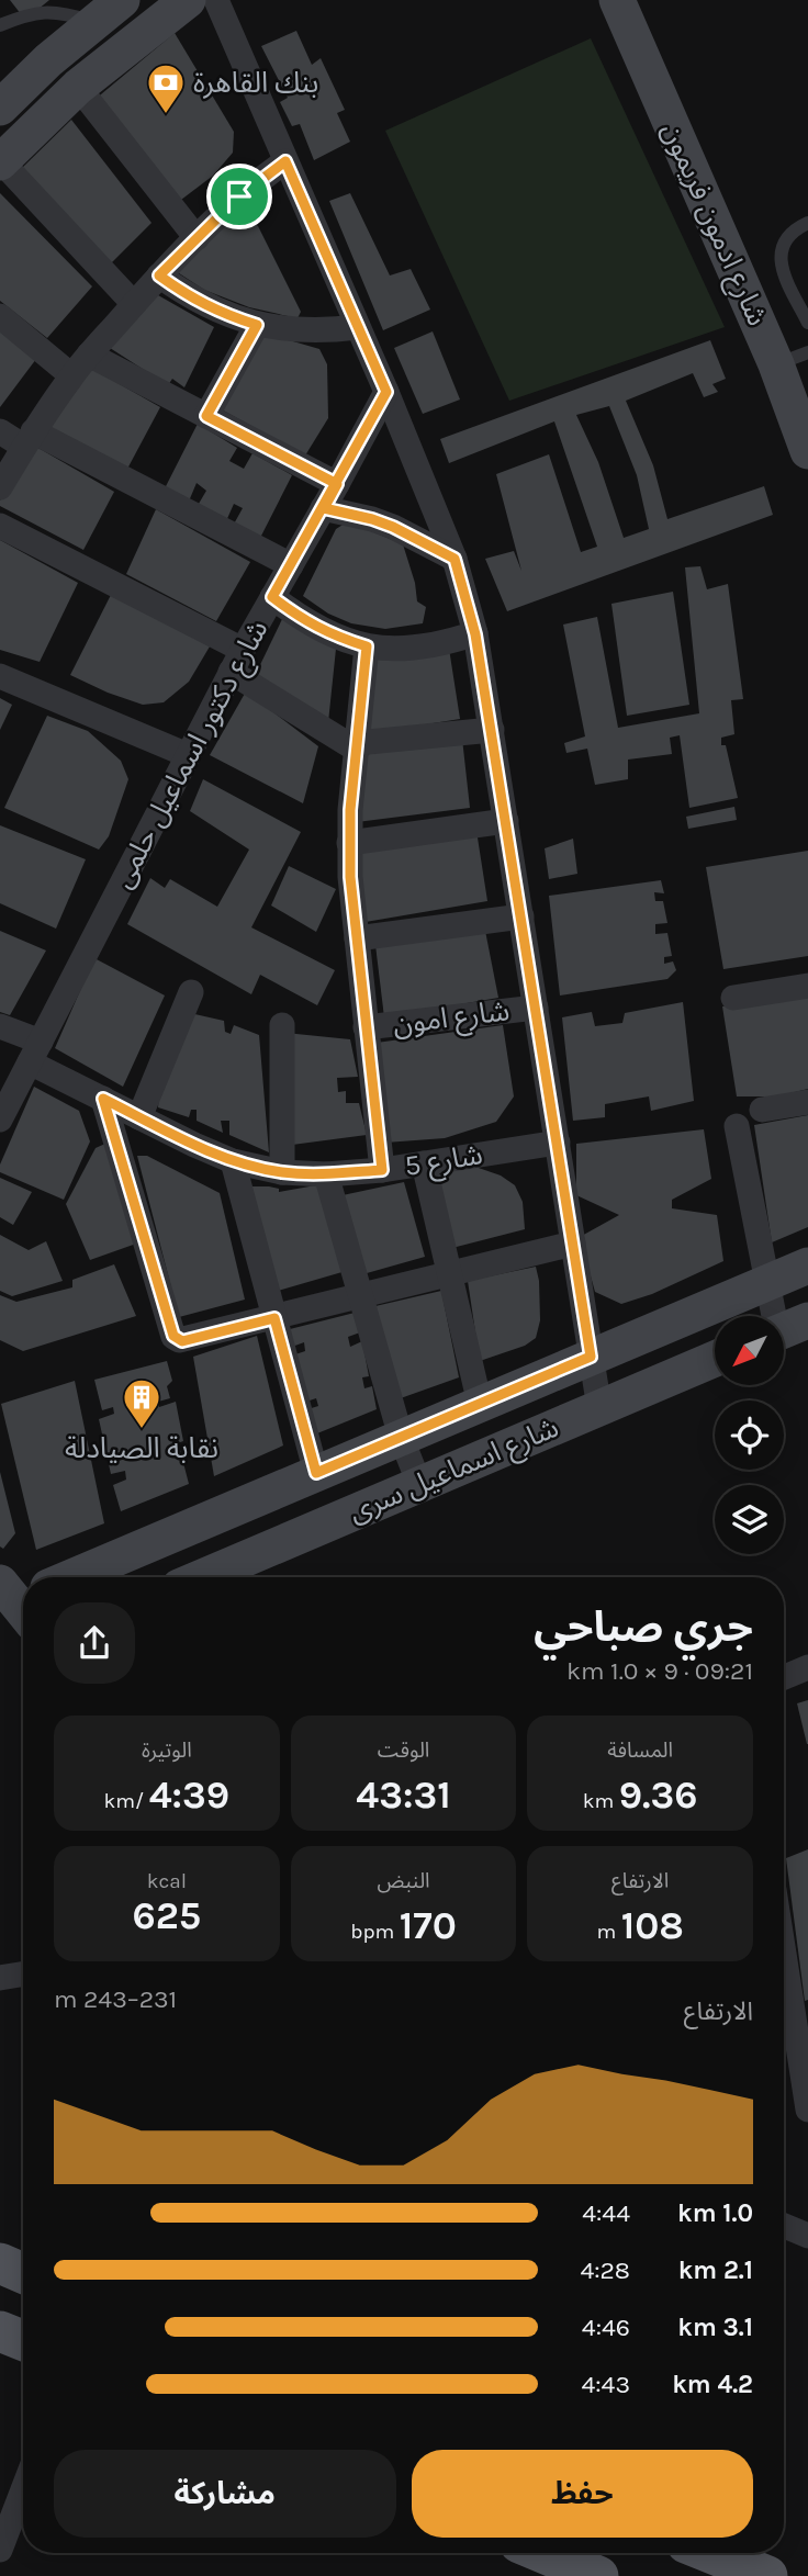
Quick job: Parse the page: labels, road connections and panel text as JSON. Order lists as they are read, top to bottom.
{
  "streets": {
    "street": [
      "شارع ادمون فريمون",
      "شارع دكتور اسماعيل حلمى",
      "شارع امون",
      "شارع 5",
      "شارع اسماعيل سرى"
    ]
  },
  "crossings": [
    ["شارع دكتور اسماعيل حلمى", "شارع 5"]
  ],
  "places": {
    "bank": ["بنك القاهرة"],
    "building": ["نقابة الصيادلة"]
  },
  "north": "bottom left",
  "page": {
    "heading": ["جري صباحي", "09:21 · 9 × 1.0 km"],
    "stats": [
      ["المسافة", "9.36 km"],
      ["الوقت", "43:31"],
      ["الوتيرة", "4:39 /km"],
      ["الارتفاع", "108 m"],
      ["النبض", "170 bpm"],
      ["kcal", "625"]
    ],
    "chart": ["الارتفاع", "231–243 m"],
    "list": [
      {
        "name": "1.0 km",
        "note": "4:44"
      },
      {
        "name": "2.1 km",
        "note": "4:28"
      },
      {
        "name": "3.1 km",
        "note": "4:46"
      },
      {
        "name": "4.2 km",
        "note": "4:43"
      }
    ],
    "buttons": ["حفظ", "مشاركة"]
  }
}
